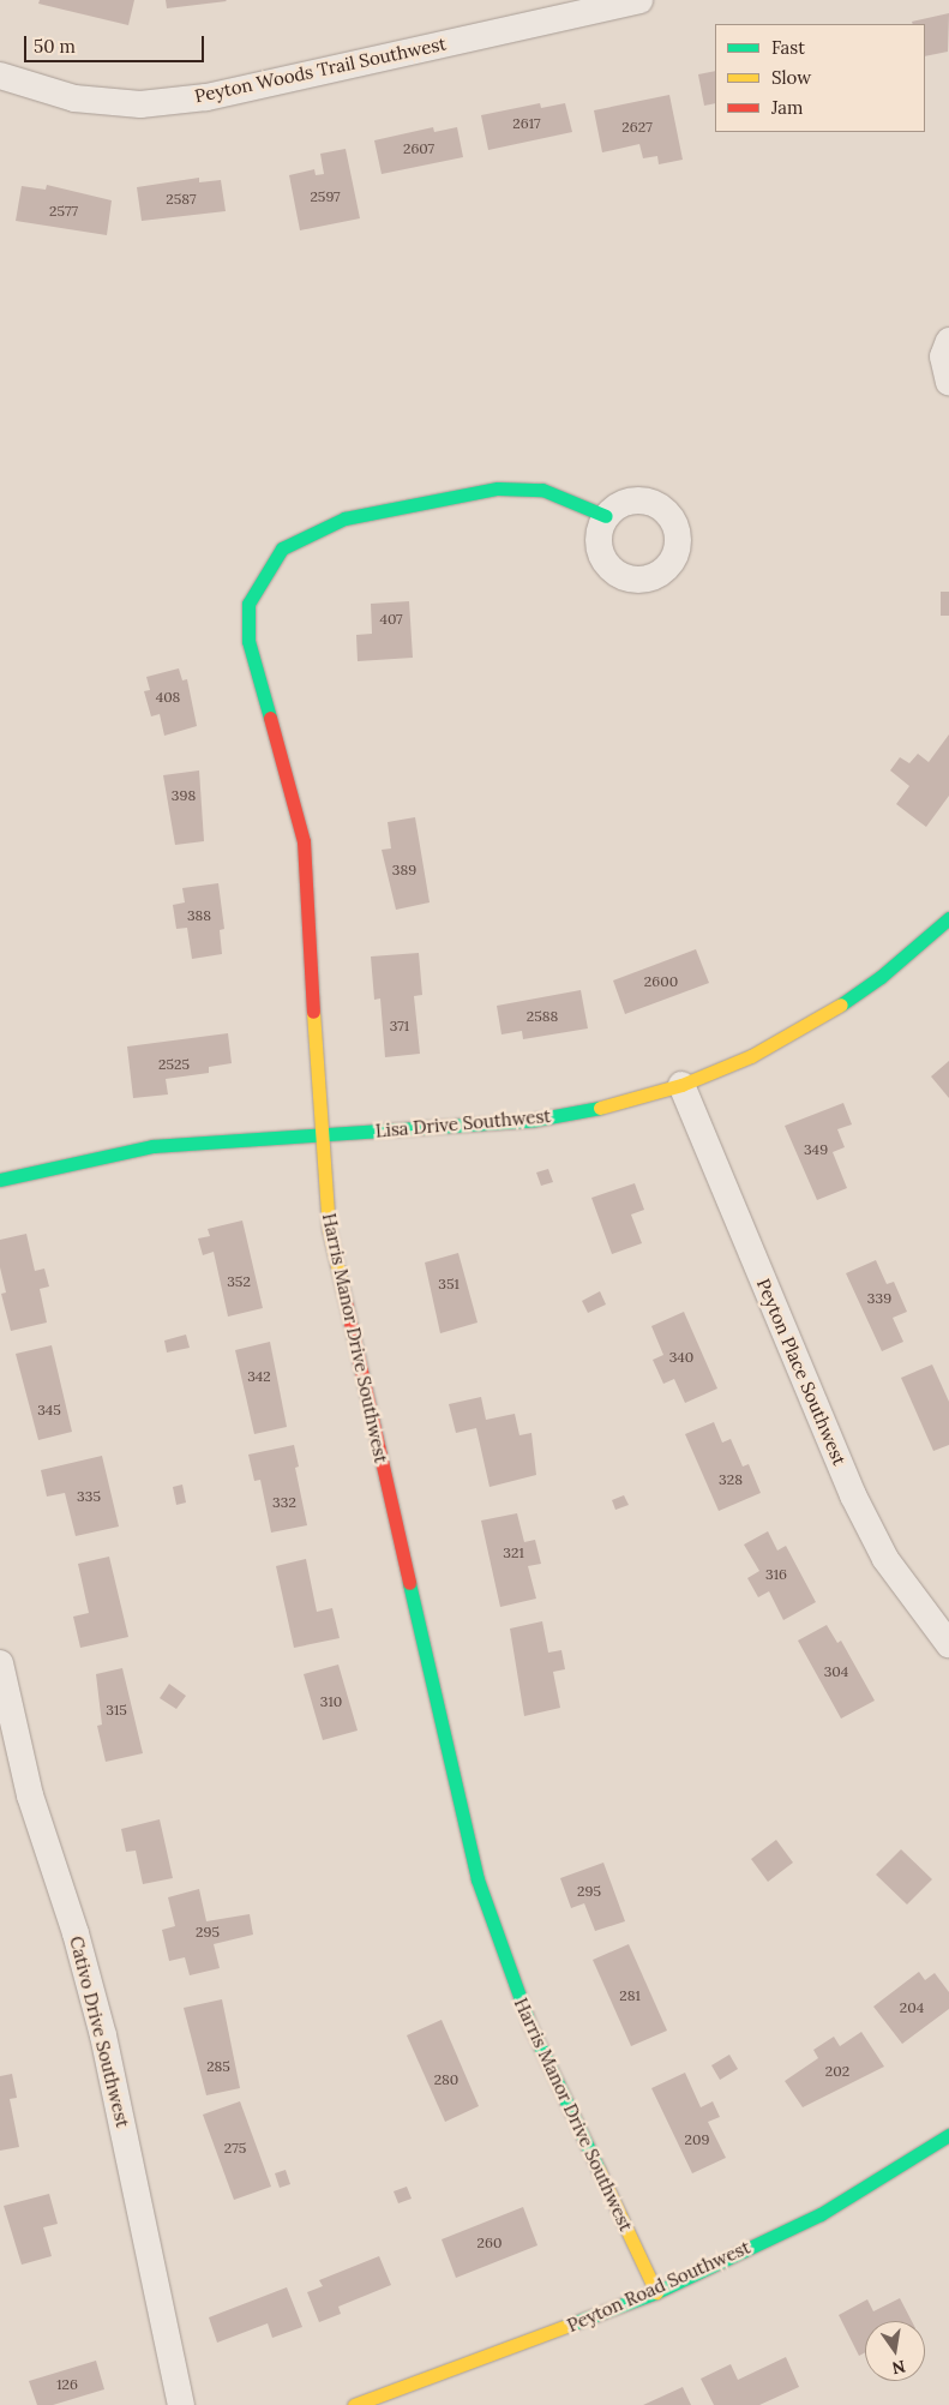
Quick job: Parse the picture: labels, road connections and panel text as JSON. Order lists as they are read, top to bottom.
{
  "streets": {
    "street": [
      "Peyton Woods Trail Southwest",
      "Lisa Drive Southwest",
      "Harris Manor Drive Southwest",
      "Peyton Place Southwest",
      "Cativo Drive Southwest",
      "Peyton Road Southwest"
    ]
  },
  "crossings": [
    ["Lisa Drive Southwest", "Harris Manor Drive Southwest"],
    ["Lisa Drive Southwest", "Peyton Place Southwest"],
    ["Harris Manor Drive Southwest", "Peyton Road Southwest"]
  ],
  "house_numbers": [
    "2617",
    "2627",
    "2607",
    "2597",
    "2587",
    "2577",
    "407",
    "408",
    "398",
    "389",
    "388",
    "2600",
    "2588",
    "371",
    "2525",
    "349",
    "352",
    "351",
    "339",
    "340",
    "342",
    "345",
    "328",
    "335",
    "332",
    "321",
    "316",
    "304",
    "310",
    "315",
    "295",
    "295",
    "281",
    "204",
    "285",
    "202",
    "280",
    "209",
    "275",
    "260",
    "126"
  ],
  "legend": ["Fast", "Slow", "Jam"],
  "scale_bar": "50 m",
  "north": "bottom"
}
